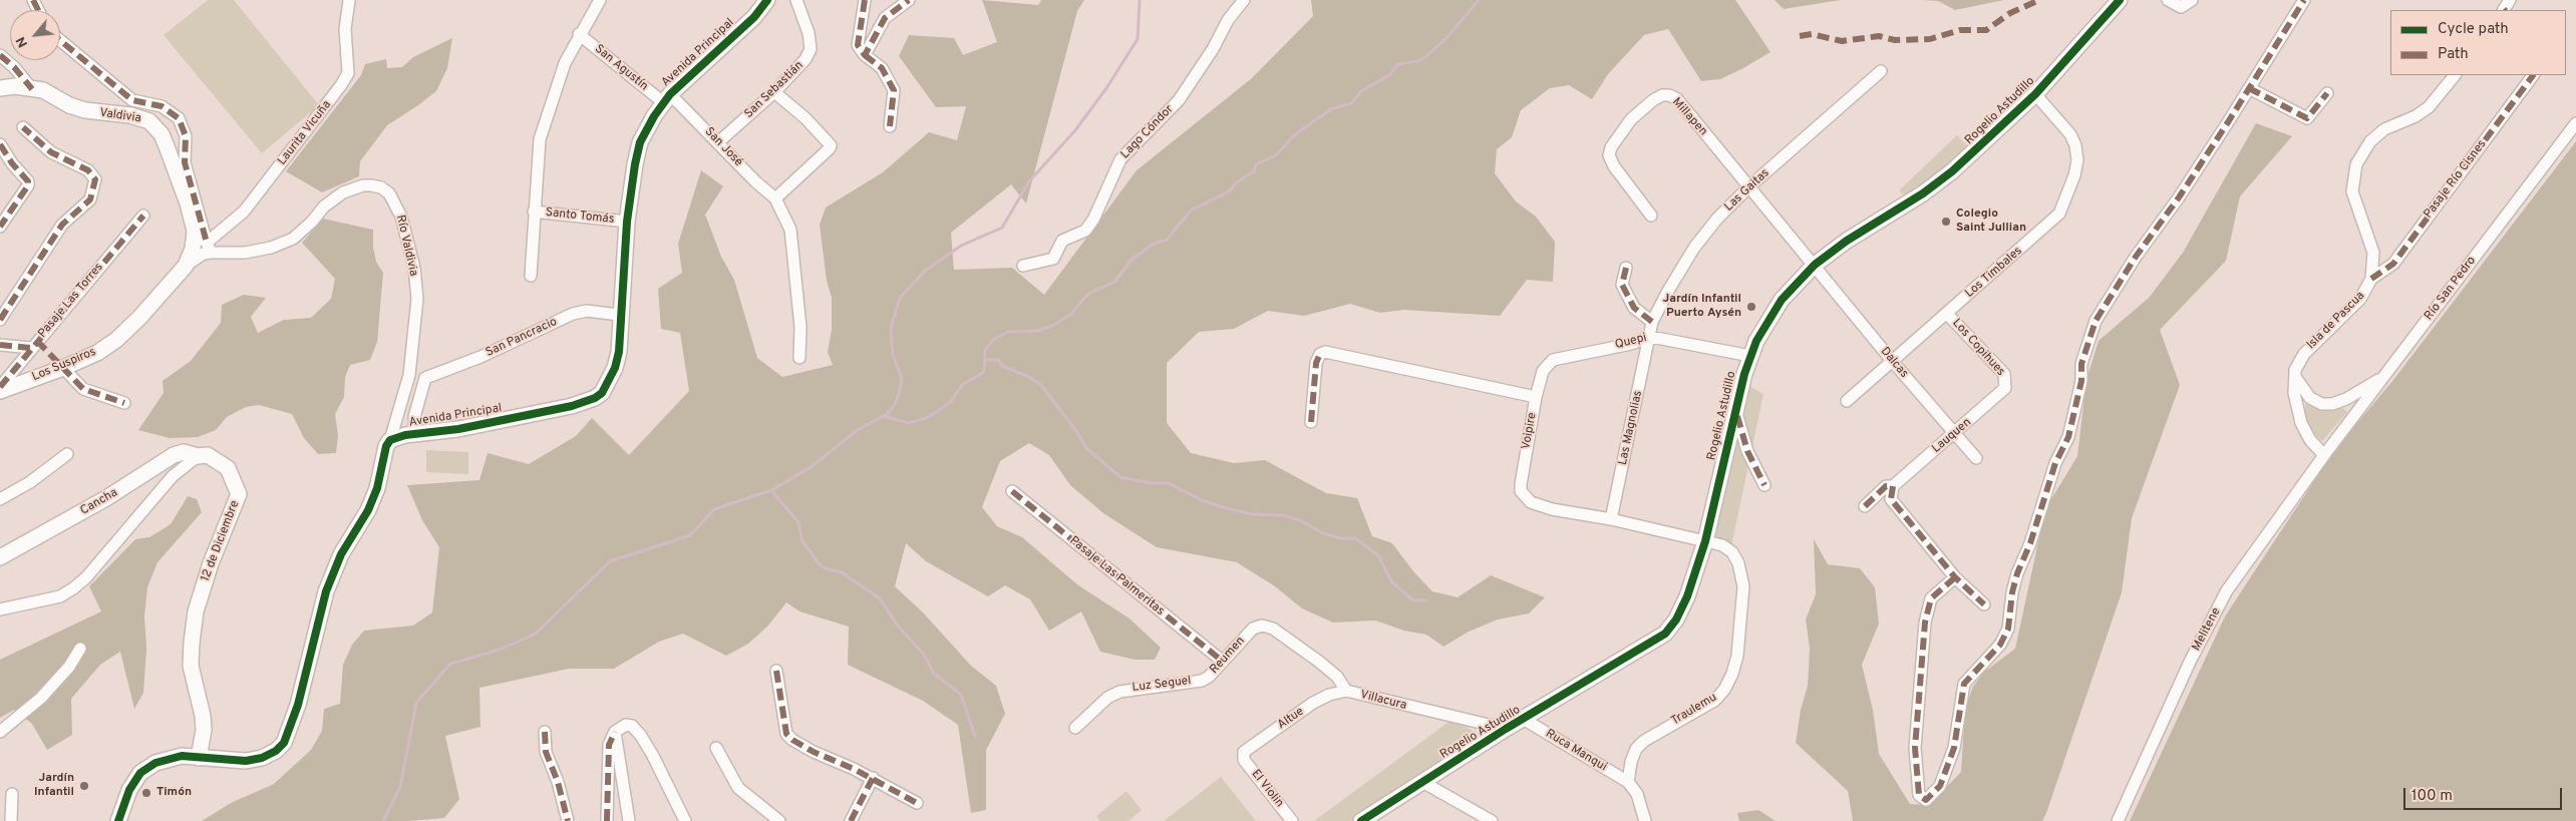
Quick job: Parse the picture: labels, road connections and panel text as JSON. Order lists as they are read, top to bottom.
{
  "streets": {
    "street": [
      "Avenida Principal",
      "San Agustín",
      "San Sebastián",
      "Rogelio Astudillo",
      "Valdivia",
      "Millapen",
      "Lago Cóndor",
      "Laurita Vicuña",
      "San José",
      "Pasaje Río Cisnes",
      "Las Gaitas",
      "Santo Tomás",
      "Río Valdivia",
      "Los Timbales",
      "Río San Pedro",
      "Pasaje Las Torres",
      "Isla de Pascua",
      "San Pancracio",
      "Quepi",
      "Los Copihues",
      "Dalcas",
      "Los Suspiros",
      "Las Magnolias",
      "Voipire",
      "Lauquen",
      "Cancha",
      "12 de Diciembre",
      "Pasaje Las Palmeritas",
      "Melitene",
      "Reumen",
      "Luz Seguel",
      "Villacura",
      "Traulemu",
      "Altue",
      "Ruca Manqui",
      "El Violin"
    ]
  },
  "crossings": [
    ["Avenida Principal", "San Agustín"],
    ["Avenida Principal", "San José"],
    ["Avenida Principal", "Santo Tomás"],
    ["Avenida Principal", "Río Valdivia"],
    ["Avenida Principal", "San Pancracio"],
    ["San Agustín", "San José"],
    ["San Sebastián", "San José"],
    ["Rogelio Astudillo", "Millapen"],
    ["Rogelio Astudillo", "Los Timbales"],
    ["Rogelio Astudillo", "Quepi"],
    ["Rogelio Astudillo", "Dalcas"],
    ["Rogelio Astudillo", "Voipire"],
    ["Rogelio Astudillo", "Villacura"],
    ["Rogelio Astudillo", "Traulemu"],
    ["Rogelio Astudillo", "Ruca Manqui"],
    ["Valdivia", "Río Valdivia"],
    ["Valdivia", "Los Suspiros"],
    ["Millapen", "Las Gaitas"],
    ["Millapen", "Dalcas"],
    ["Laurita Vicuña", "Río Valdivia"],
    ["Pasaje Río Cisnes", "Isla de Pascua"],
    ["Las Gaitas", "Quepi"],
    ["Las Gaitas", "Las Magnolias"],
    ["Río Valdivia", "Los Suspiros"],
    ["Los Timbales", "Los Copihues"],
    ["Los Timbales", "Dalcas"],
    ["Río San Pedro", "Isla de Pascua"],
    ["Río San Pedro", "Melitene"],
    ["Pasaje Las Torres", "Los Suspiros"],
    ["Isla de Pascua", "Melitene"],
    ["Quepi", "Las Magnolias"],
    ["Quepi", "Voipire"],
    ["Los Copihues", "Lauquen"],
    ["Dalcas", "Lauquen"],
    ["Las Magnolias", "Voipire"],
    ["Voipire", "Traulemu"],
    ["Cancha", "12 de Diciembre"],
    ["Pasaje Las Palmeritas", "Reumen"],
    ["Reumen", "Luz Seguel"],
    ["Reumen", "Villacura"],
    ["Villacura", "Altue"],
    ["Traulemu", "Ruca Manqui"],
    ["Altue", "El Violin"]
  ],
  "places": [
    "Colegio Saint Jullian",
    "Jardín Infantil Puerto Aysén",
    "Jardín Infantil",
    "Timón"
  ],
  "legend": ["Cycle path", "Path"],
  "scale_bar": "100 m",
  "north": "bottom left"
}
